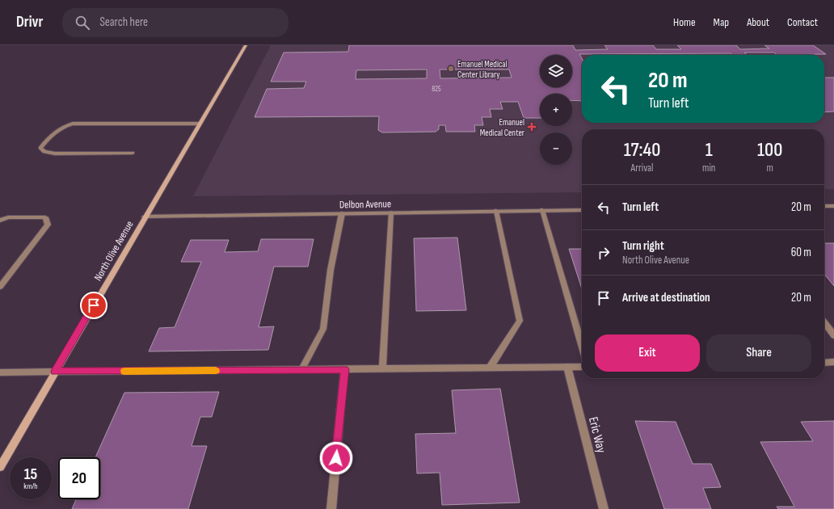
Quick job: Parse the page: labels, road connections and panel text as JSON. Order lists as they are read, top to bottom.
{
  "streets": {
    "street": ["Delbon Avenue", "North Olive Avenue", "Eric Way"]
  },
  "crossings": [
    ["Delbon Avenue", "North Olive Avenue"]
  ],
  "places": {
    "other": ["Emanuel Medical Center Library"],
    "health": ["Emanuel Medical Center"]
  },
  "house_numbers": ["825"],
  "page": {
    "header": "Drivr",
    "search": "Search here",
    "nav": [
      "Home",
      "Map",
      "About",
      "Contact"
    ],
    "map_buttons": ["+", "−"],
    "turn": ["20 m", "Turn left"],
    "eta": [
      "17:40",
      "Arrival",
      "1",
      "min",
      "100",
      "m"
    ],
    "list": [
      {
        "name": "Turn left",
        "value": "20 m"
      },
      {
        "name": "Turn right",
        "note": "North Olive Avenue",
        "value": "60 m"
      },
      {
        "name": "Arrive at destination",
        "value": "20 m"
      }
    ],
    "buttons": ["Exit", "Share"],
    "speed": "15 km/h",
    "limit": "20"
  }
}
